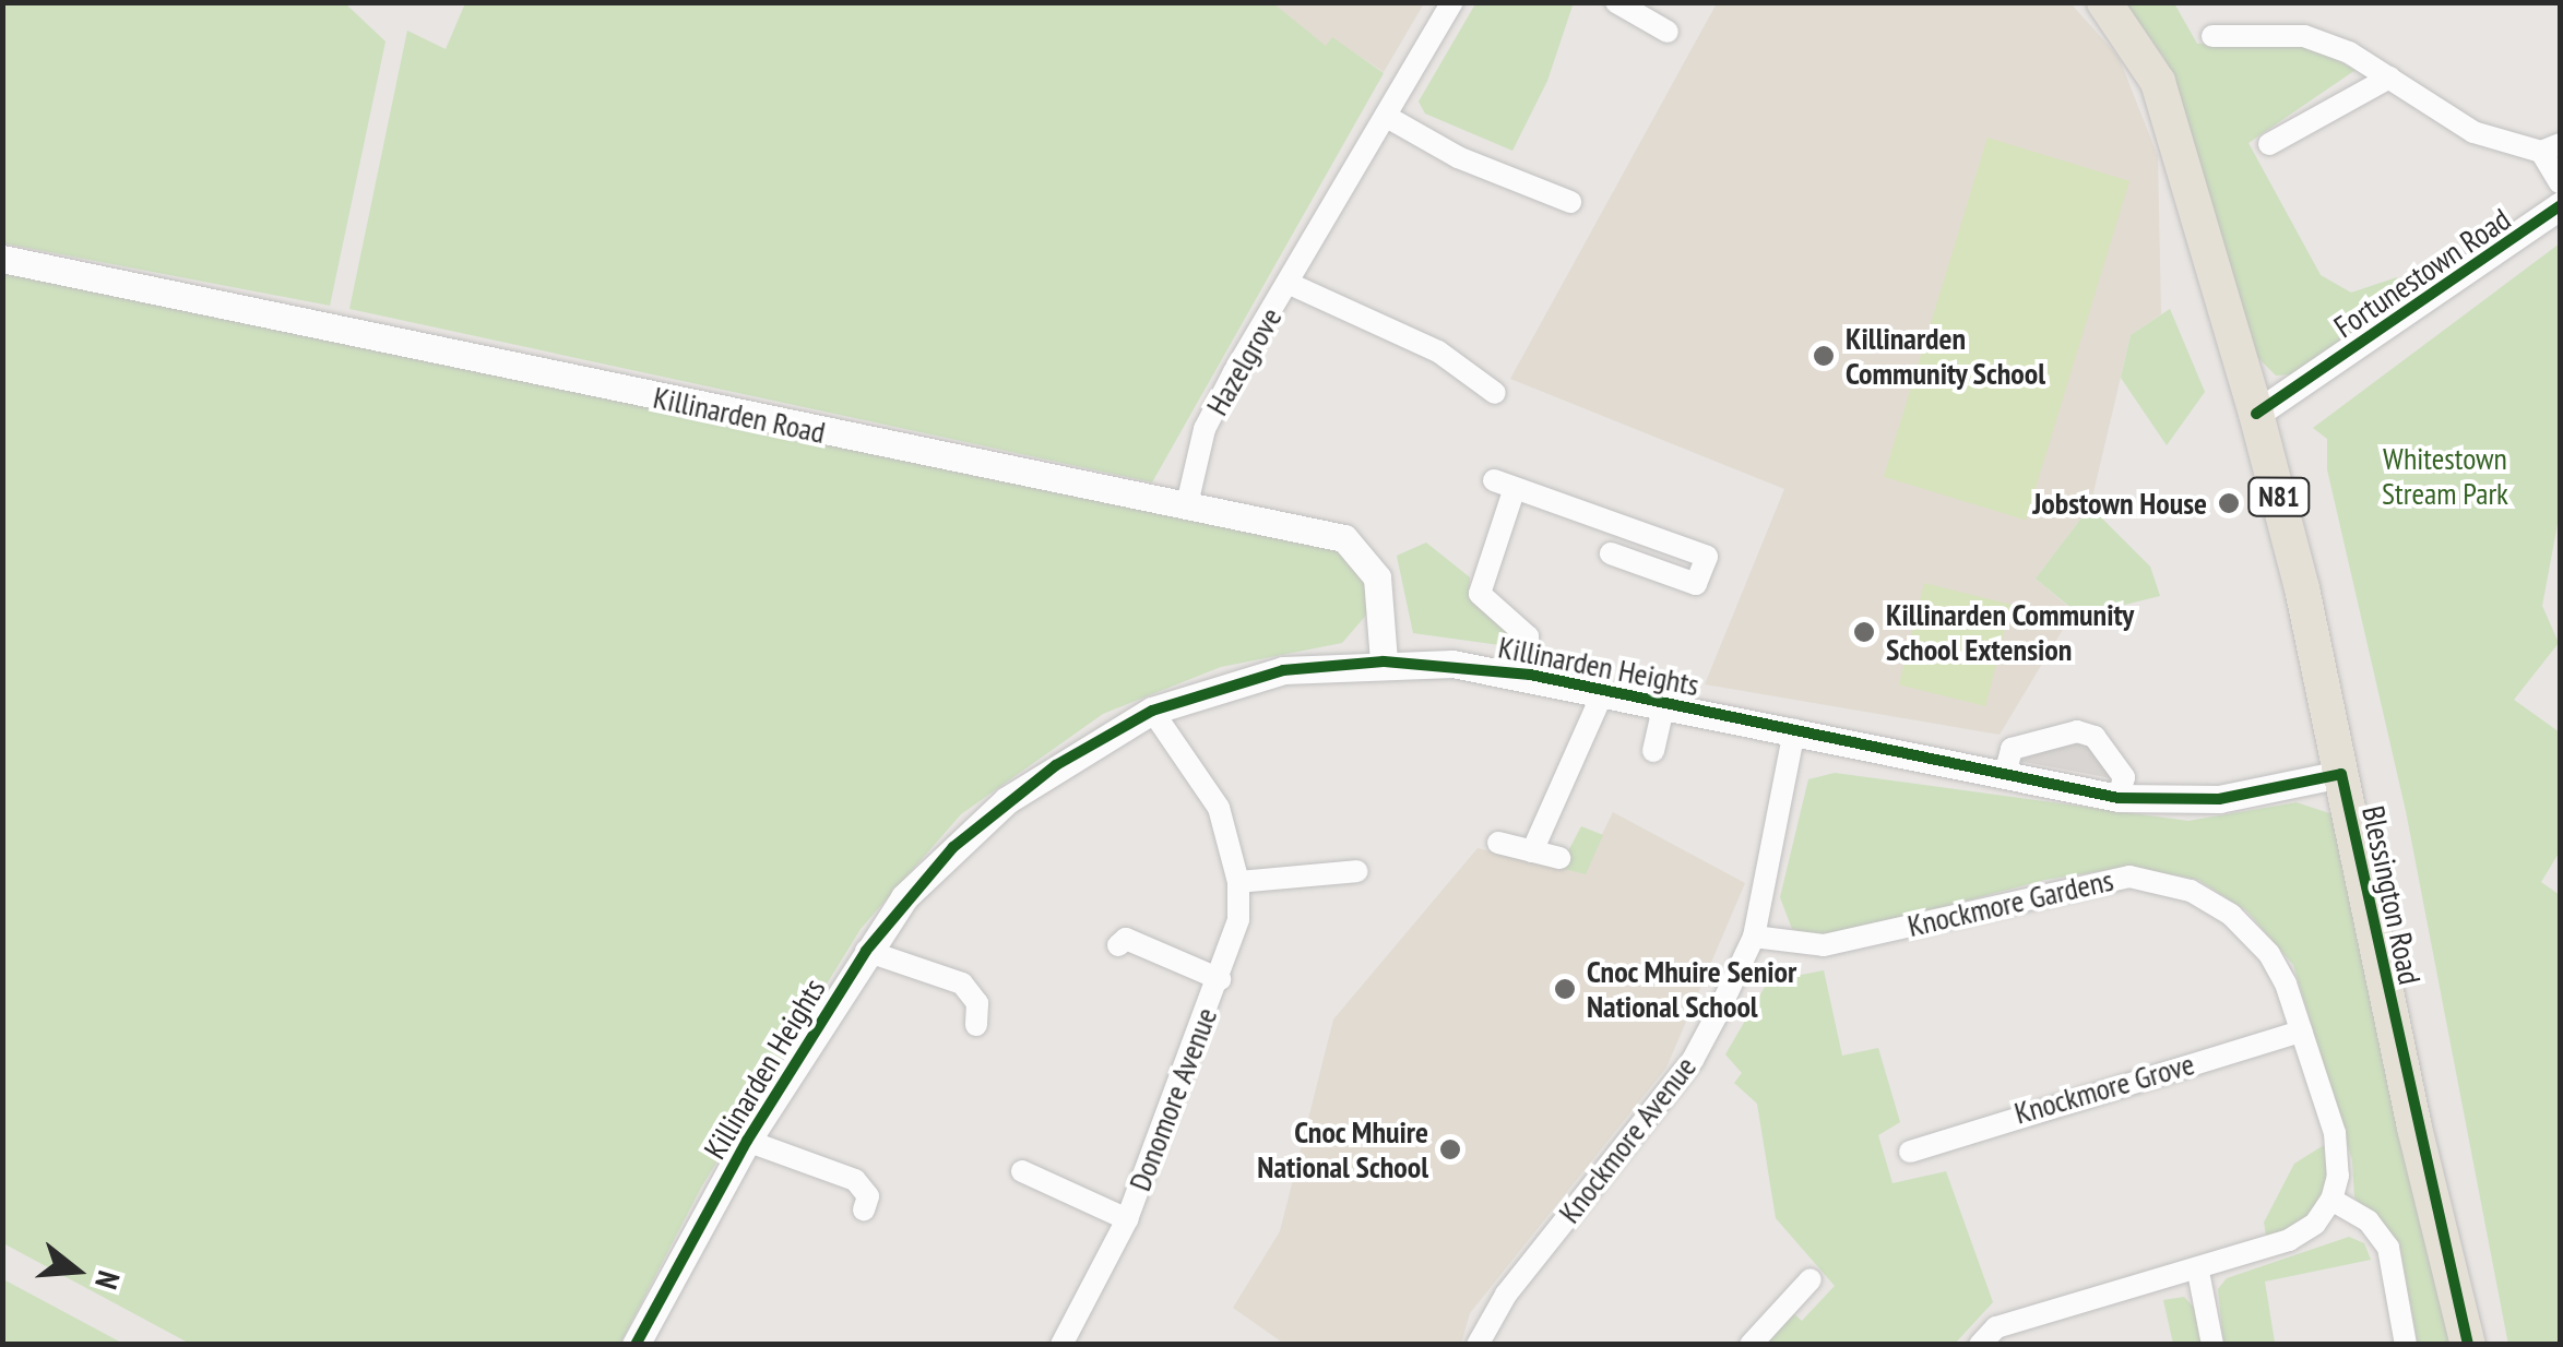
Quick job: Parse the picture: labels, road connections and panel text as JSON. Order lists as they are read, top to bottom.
{
  "streets": {
    "main road": ["N81", "Blessington Road"],
    "street": [
      "Fortunestown Road",
      "Hazelgrove",
      "Killinarden Road",
      "Killinarden Heights",
      "Knockmore Gardens",
      "Knockmore Grove",
      "Donomore Avenue",
      "Knockmore Avenue"
    ]
  },
  "crossings": [
    ["Fortunestown Road", "Blessington Road"],
    ["Hazelgrove", "Killinarden Road"],
    ["Killinarden Road", "Killinarden Heights"],
    ["Killinarden Heights", "Blessington Road"],
    ["Killinarden Heights", "Donomore Avenue"],
    ["Killinarden Heights", "Knockmore Avenue"],
    ["Knockmore Gardens", "Knockmore Grove"],
    ["Knockmore Gardens", "Knockmore Avenue"]
  ],
  "parks": ["Whitestown Stream Park"],
  "places": [
    "Killinarden Community School",
    "Jobstown House",
    "Killinarden Community School Extension",
    "Cnoc Mhuire Senior National School",
    "Cnoc Mhuire National School"
  ],
  "north": "right"
}
